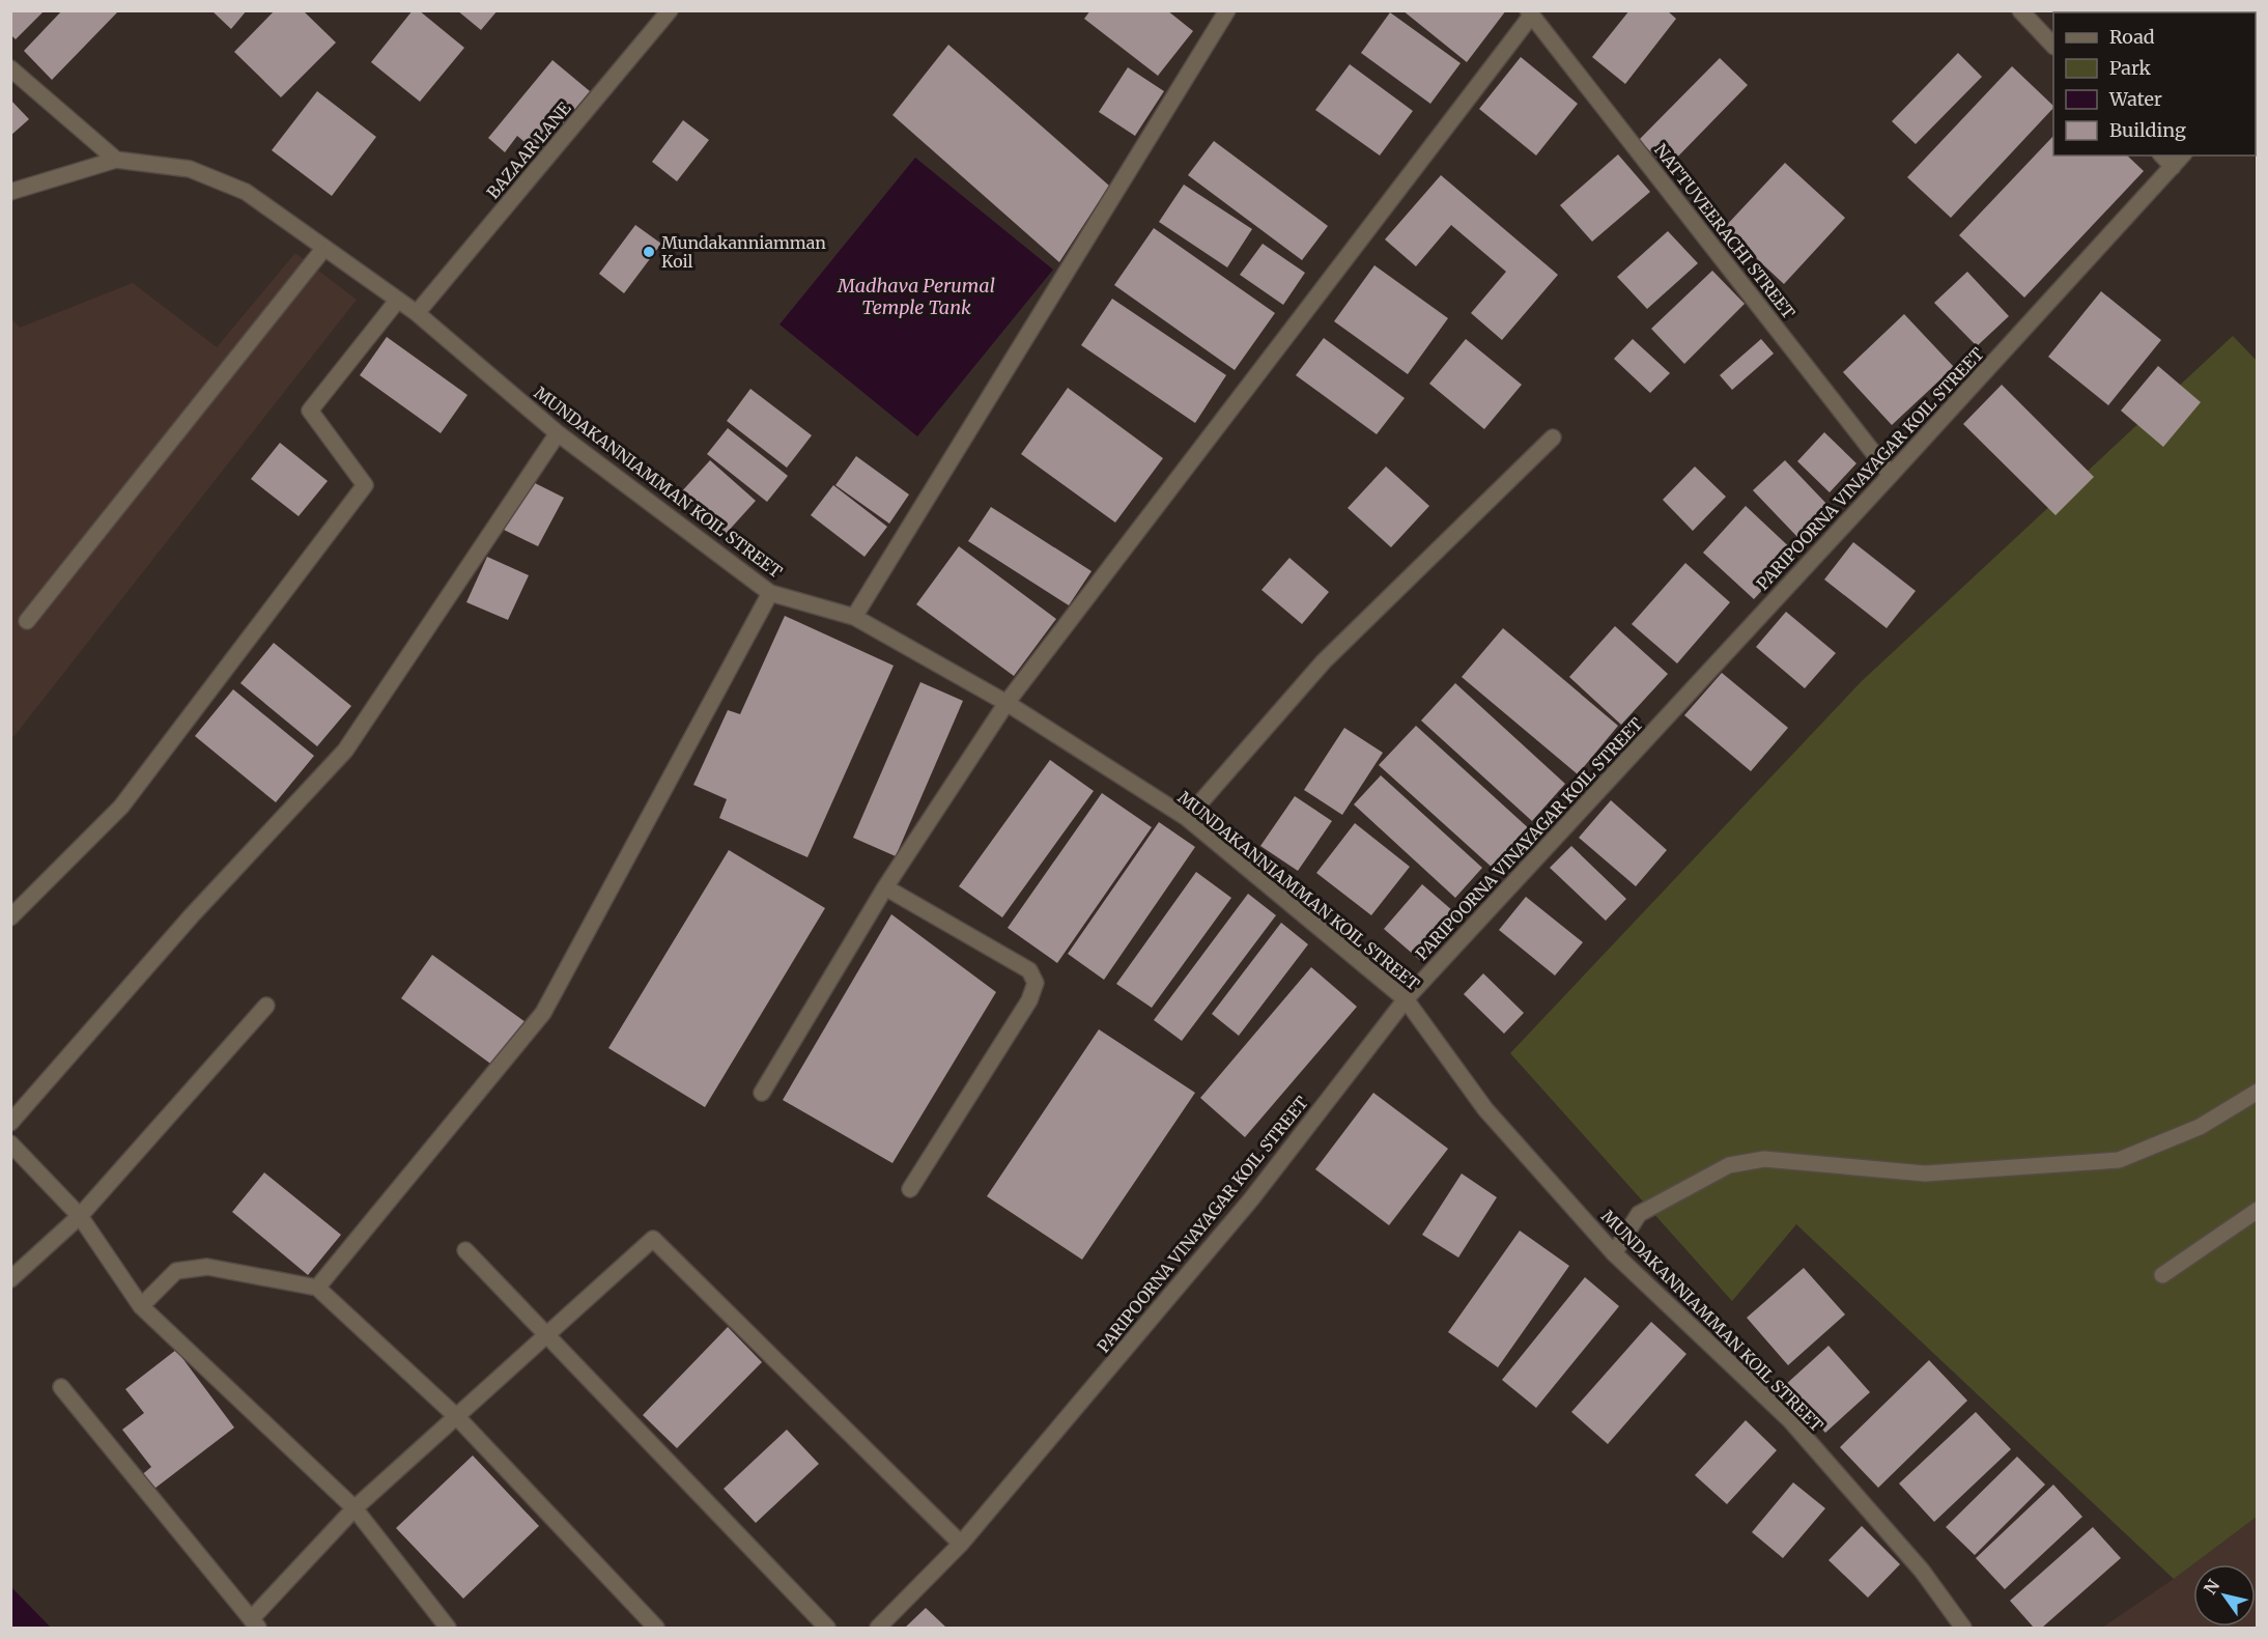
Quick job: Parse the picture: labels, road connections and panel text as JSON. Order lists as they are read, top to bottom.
{
  "streets": {
    "street": [
      "BAZAAR LANE",
      "NATTUVEERACHI STREET",
      "PARIPOORNA VINAYAGAR KOIL STREET",
      "MUNDAKANNIAMMAN KOIL STREET"
    ]
  },
  "crossings": [
    ["BAZAAR LANE", "MUNDAKANNIAMMAN KOIL STREET"],
    ["NATTUVEERACHI STREET", "PARIPOORNA VINAYAGAR KOIL STREET"],
    ["PARIPOORNA VINAYAGAR KOIL STREET", "MUNDAKANNIAMMAN KOIL STREET"]
  ],
  "water": ["Madhava Perumal Temple Tank"],
  "places": ["Mundakanniamman Koil"],
  "legend": [
    "Road",
    "Park",
    "Water",
    "Building"
  ],
  "north": "top left"
}
